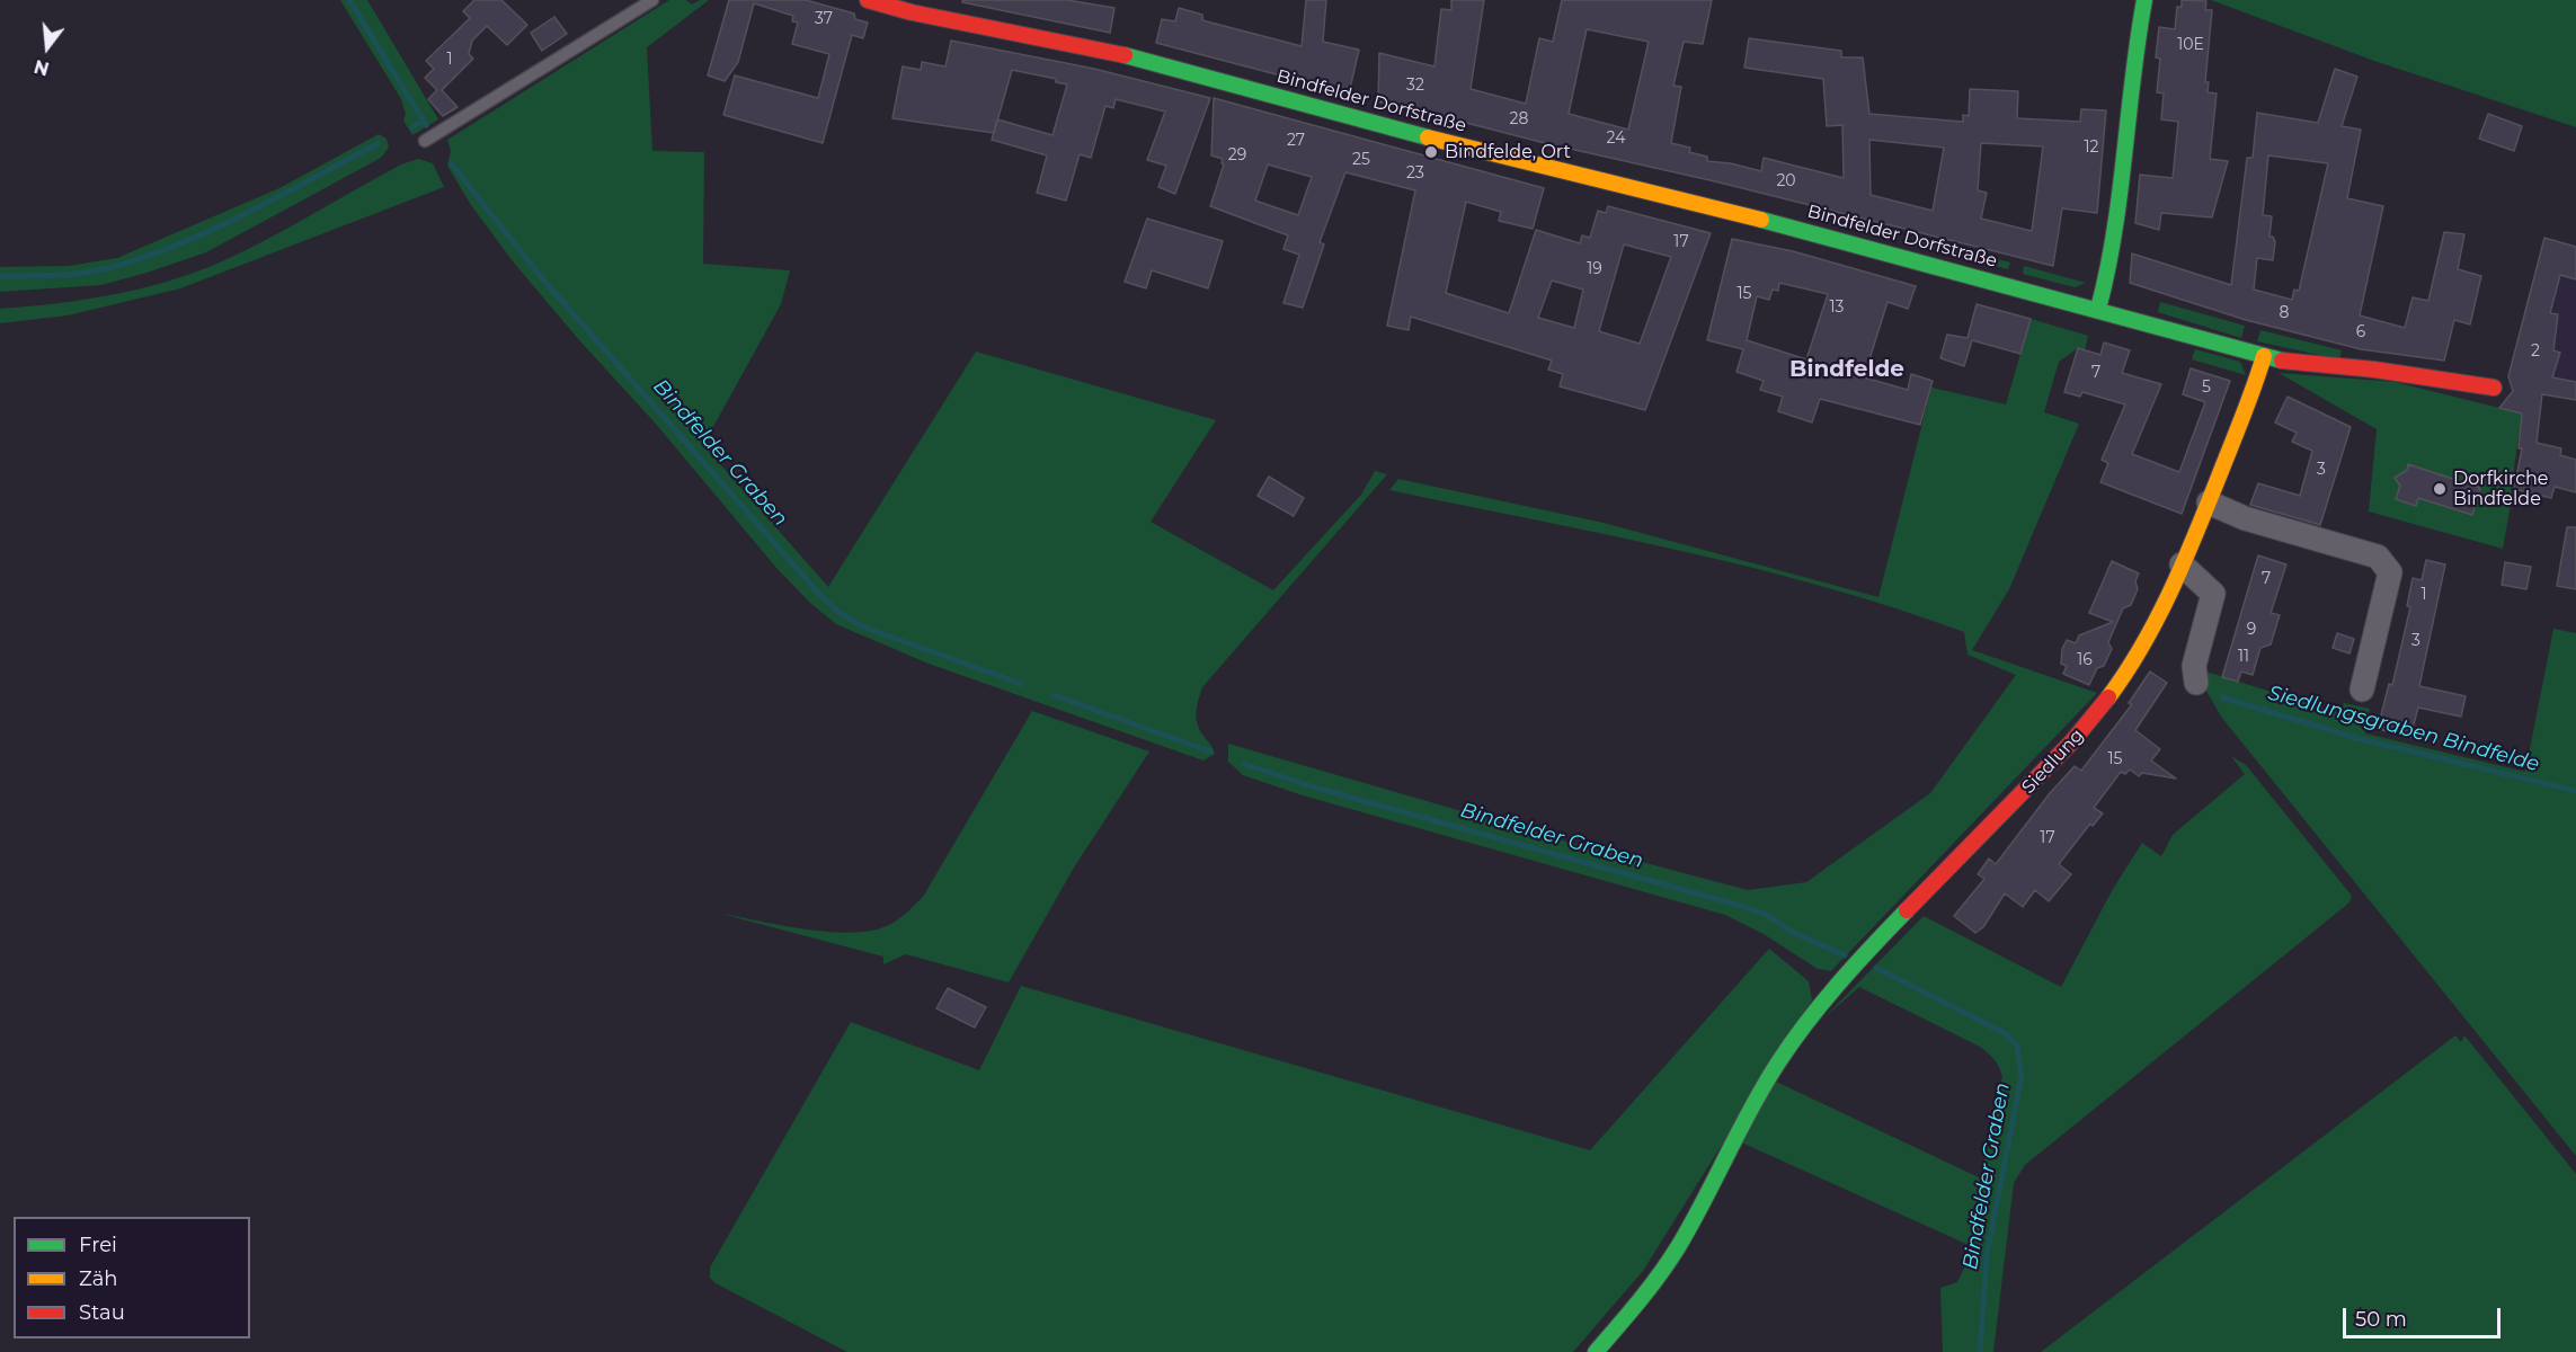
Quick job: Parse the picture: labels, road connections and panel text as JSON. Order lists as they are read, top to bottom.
{
  "streets": {
    "street": ["Bindfelder Dorfstraße", "Siedlung"]
  },
  "crossings": [
    ["Bindfelder Dorfstraße", "Siedlung"]
  ],
  "districts": ["Bindfelde"],
  "water": ["Bindfelder Graben", "Siedlungsgraben Bindfelde"],
  "places": ["Bindfelde, Ort", "Dorfkirche Bindfelde"],
  "house_numbers": [
    "37",
    "10E",
    "1",
    "32",
    "28",
    "24",
    "27",
    "12",
    "29",
    "25",
    "23",
    "20",
    "17",
    "19",
    "15",
    "13",
    "8",
    "6",
    "2",
    "7",
    "5",
    "3",
    "7",
    "1",
    "9",
    "3",
    "11",
    "16",
    "15",
    "17"
  ],
  "legend": ["Frei", "Zäh", "Stau"],
  "scale_bar": "50 m",
  "north": "bottom"
}
